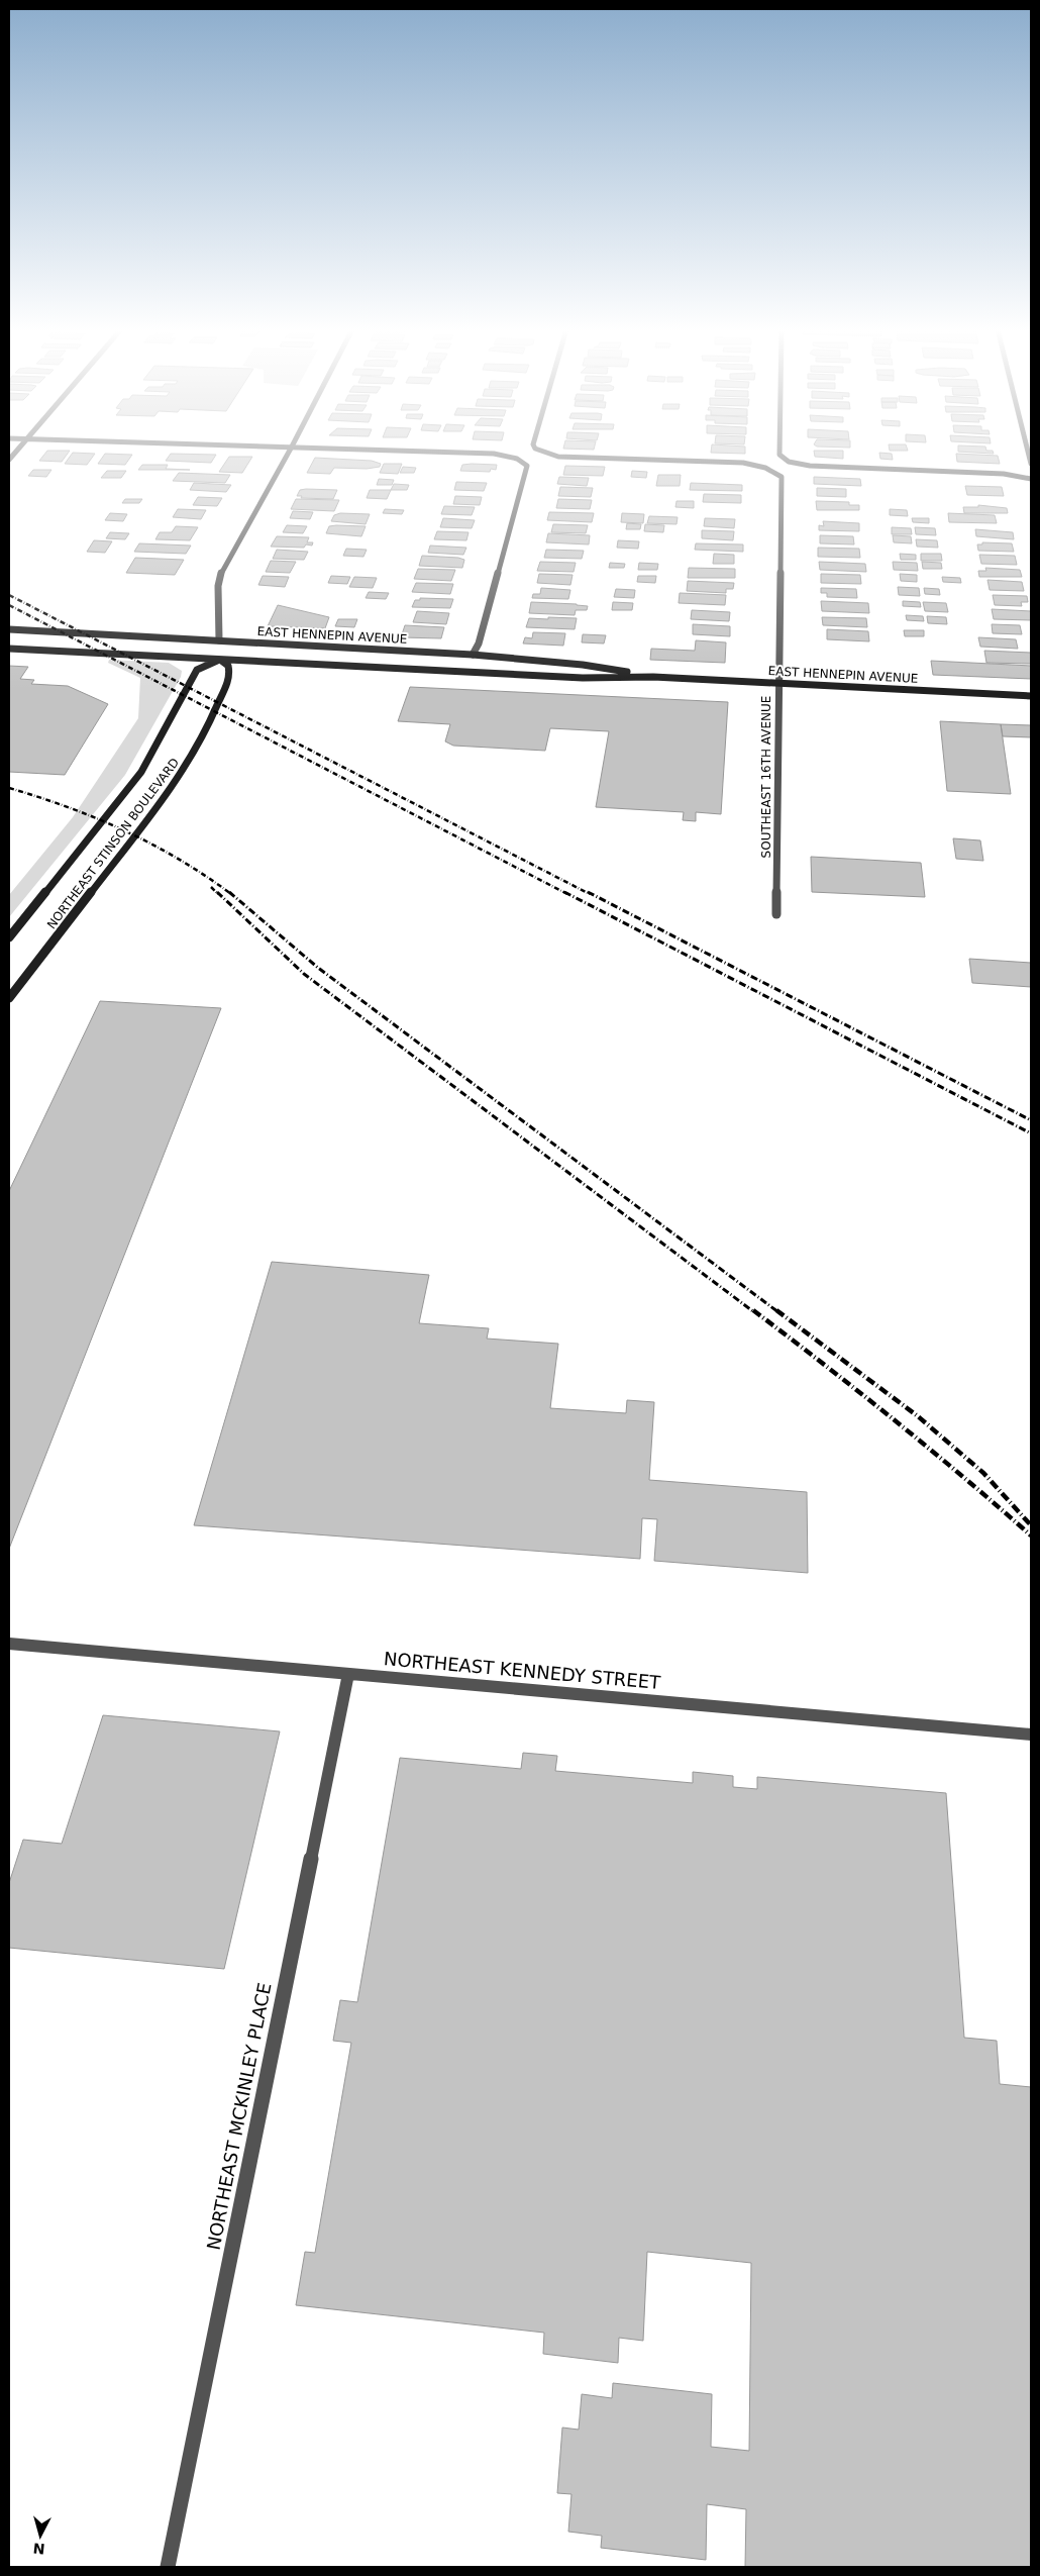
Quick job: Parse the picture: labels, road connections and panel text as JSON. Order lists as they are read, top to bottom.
{
  "streets": {
    "main road": ["EAST HENNEPIN AVENUE", "NORTHEAST STINSON BOULEVARD"],
    "street": ["SOUTHEAST 16TH AVENUE", "NORTHEAST KENNEDY STREET", "NORTHEAST MCKINLEY PLACE"]
  },
  "crossings": [
    ["EAST HENNEPIN AVENUE", "SOUTHEAST 16TH AVENUE"],
    ["EAST HENNEPIN AVENUE", "NORTHEAST STINSON BOULEVARD"],
    ["NORTHEAST KENNEDY STREET", "NORTHEAST MCKINLEY PLACE"]
  ],
  "north": "bottom"
}
